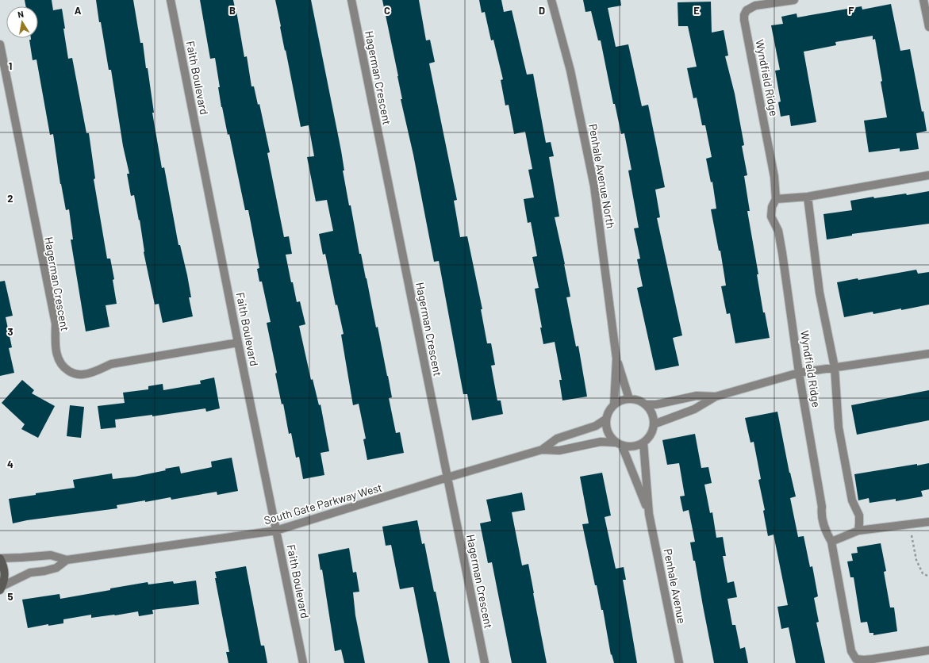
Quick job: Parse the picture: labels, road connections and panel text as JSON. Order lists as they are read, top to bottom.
{
  "streets": {
    "street": [
      "Faith Boulevard",
      "Hagerman Crescent",
      "Wyndfield Ridge",
      "Penhale Avenue North",
      "South Gate Parkway West",
      "Penhale Avenue"
    ]
  },
  "crossings": [
    ["Faith Boulevard", "Hagerman Crescent"],
    ["Faith Boulevard", "South Gate Parkway West"],
    ["Hagerman Crescent", "South Gate Parkway West"],
    ["Penhale Avenue North", "South Gate Parkway West"],
    ["Penhale Avenue North", "Penhale Avenue"],
    ["South Gate Parkway West", "Penhale Avenue"]
  ],
  "north": "top",
  "grid": {
    "columns": [
      "A",
      "B",
      "C",
      "D",
      "E",
      "F"
    ],
    "rows": [
      "1",
      "2",
      "3",
      "4",
      "5"
    ]
  }
}
